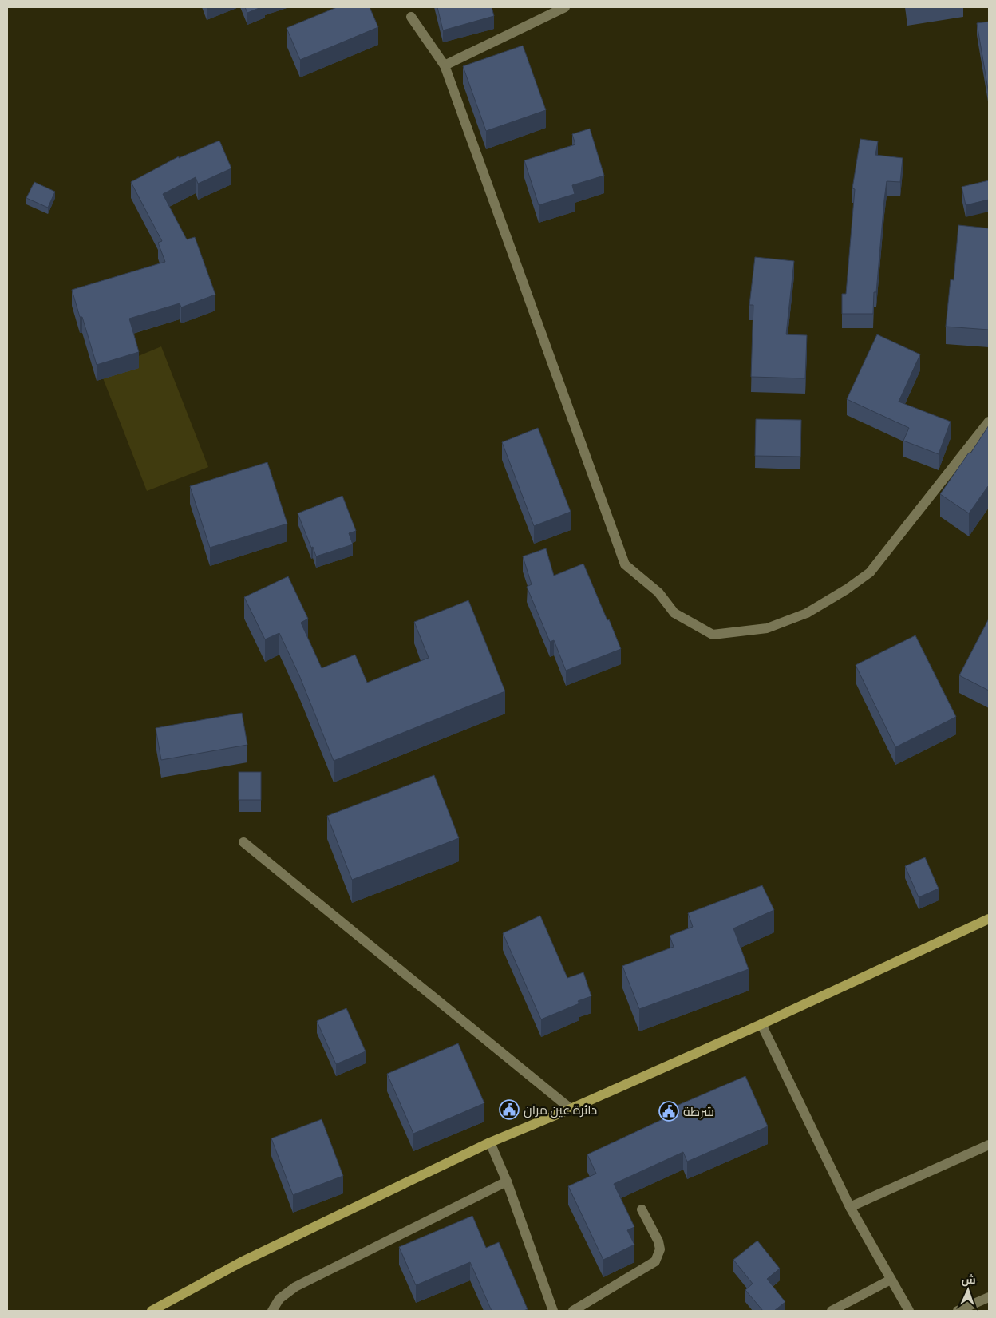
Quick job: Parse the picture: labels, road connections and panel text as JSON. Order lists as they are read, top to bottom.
{
  "places": {
    "public building": ["دائرة عين مران", "شرطة"]
  },
  "north": "top"
}
